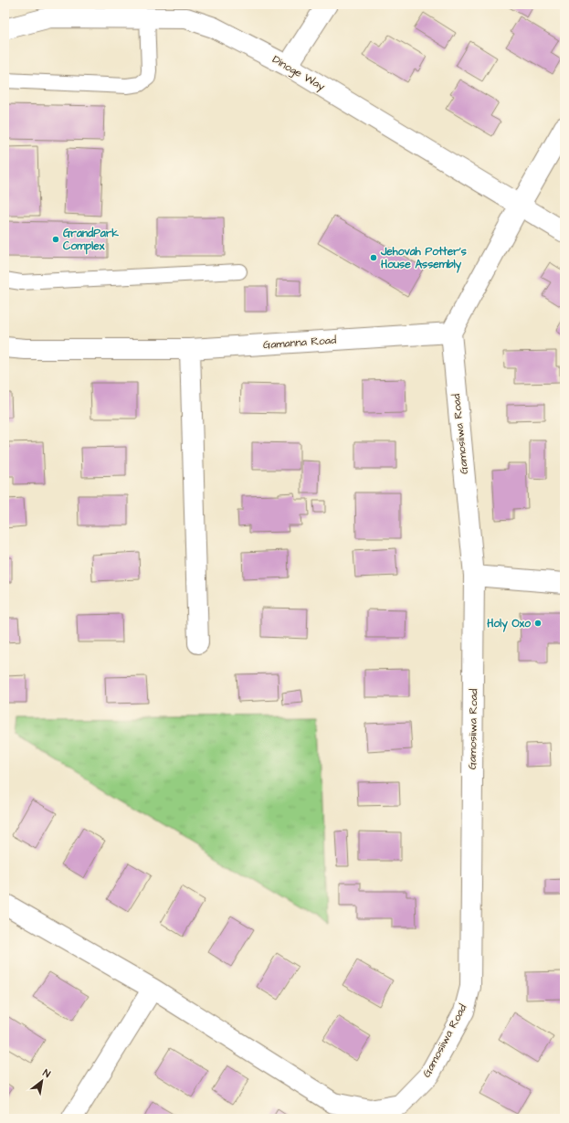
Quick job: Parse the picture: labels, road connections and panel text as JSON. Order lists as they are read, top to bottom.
{
  "streets": {
    "street": ["Dinoge Way", "Gamanna Road", "Gamosiiwa Road"]
  },
  "crossings": [
    ["Gamanna Road", "Gamosiiwa Road"]
  ],
  "places": ["GrandPark Complex", "Jehovah Potter's House Assembly", "Holy Oxo"],
  "north": "top right"
}
